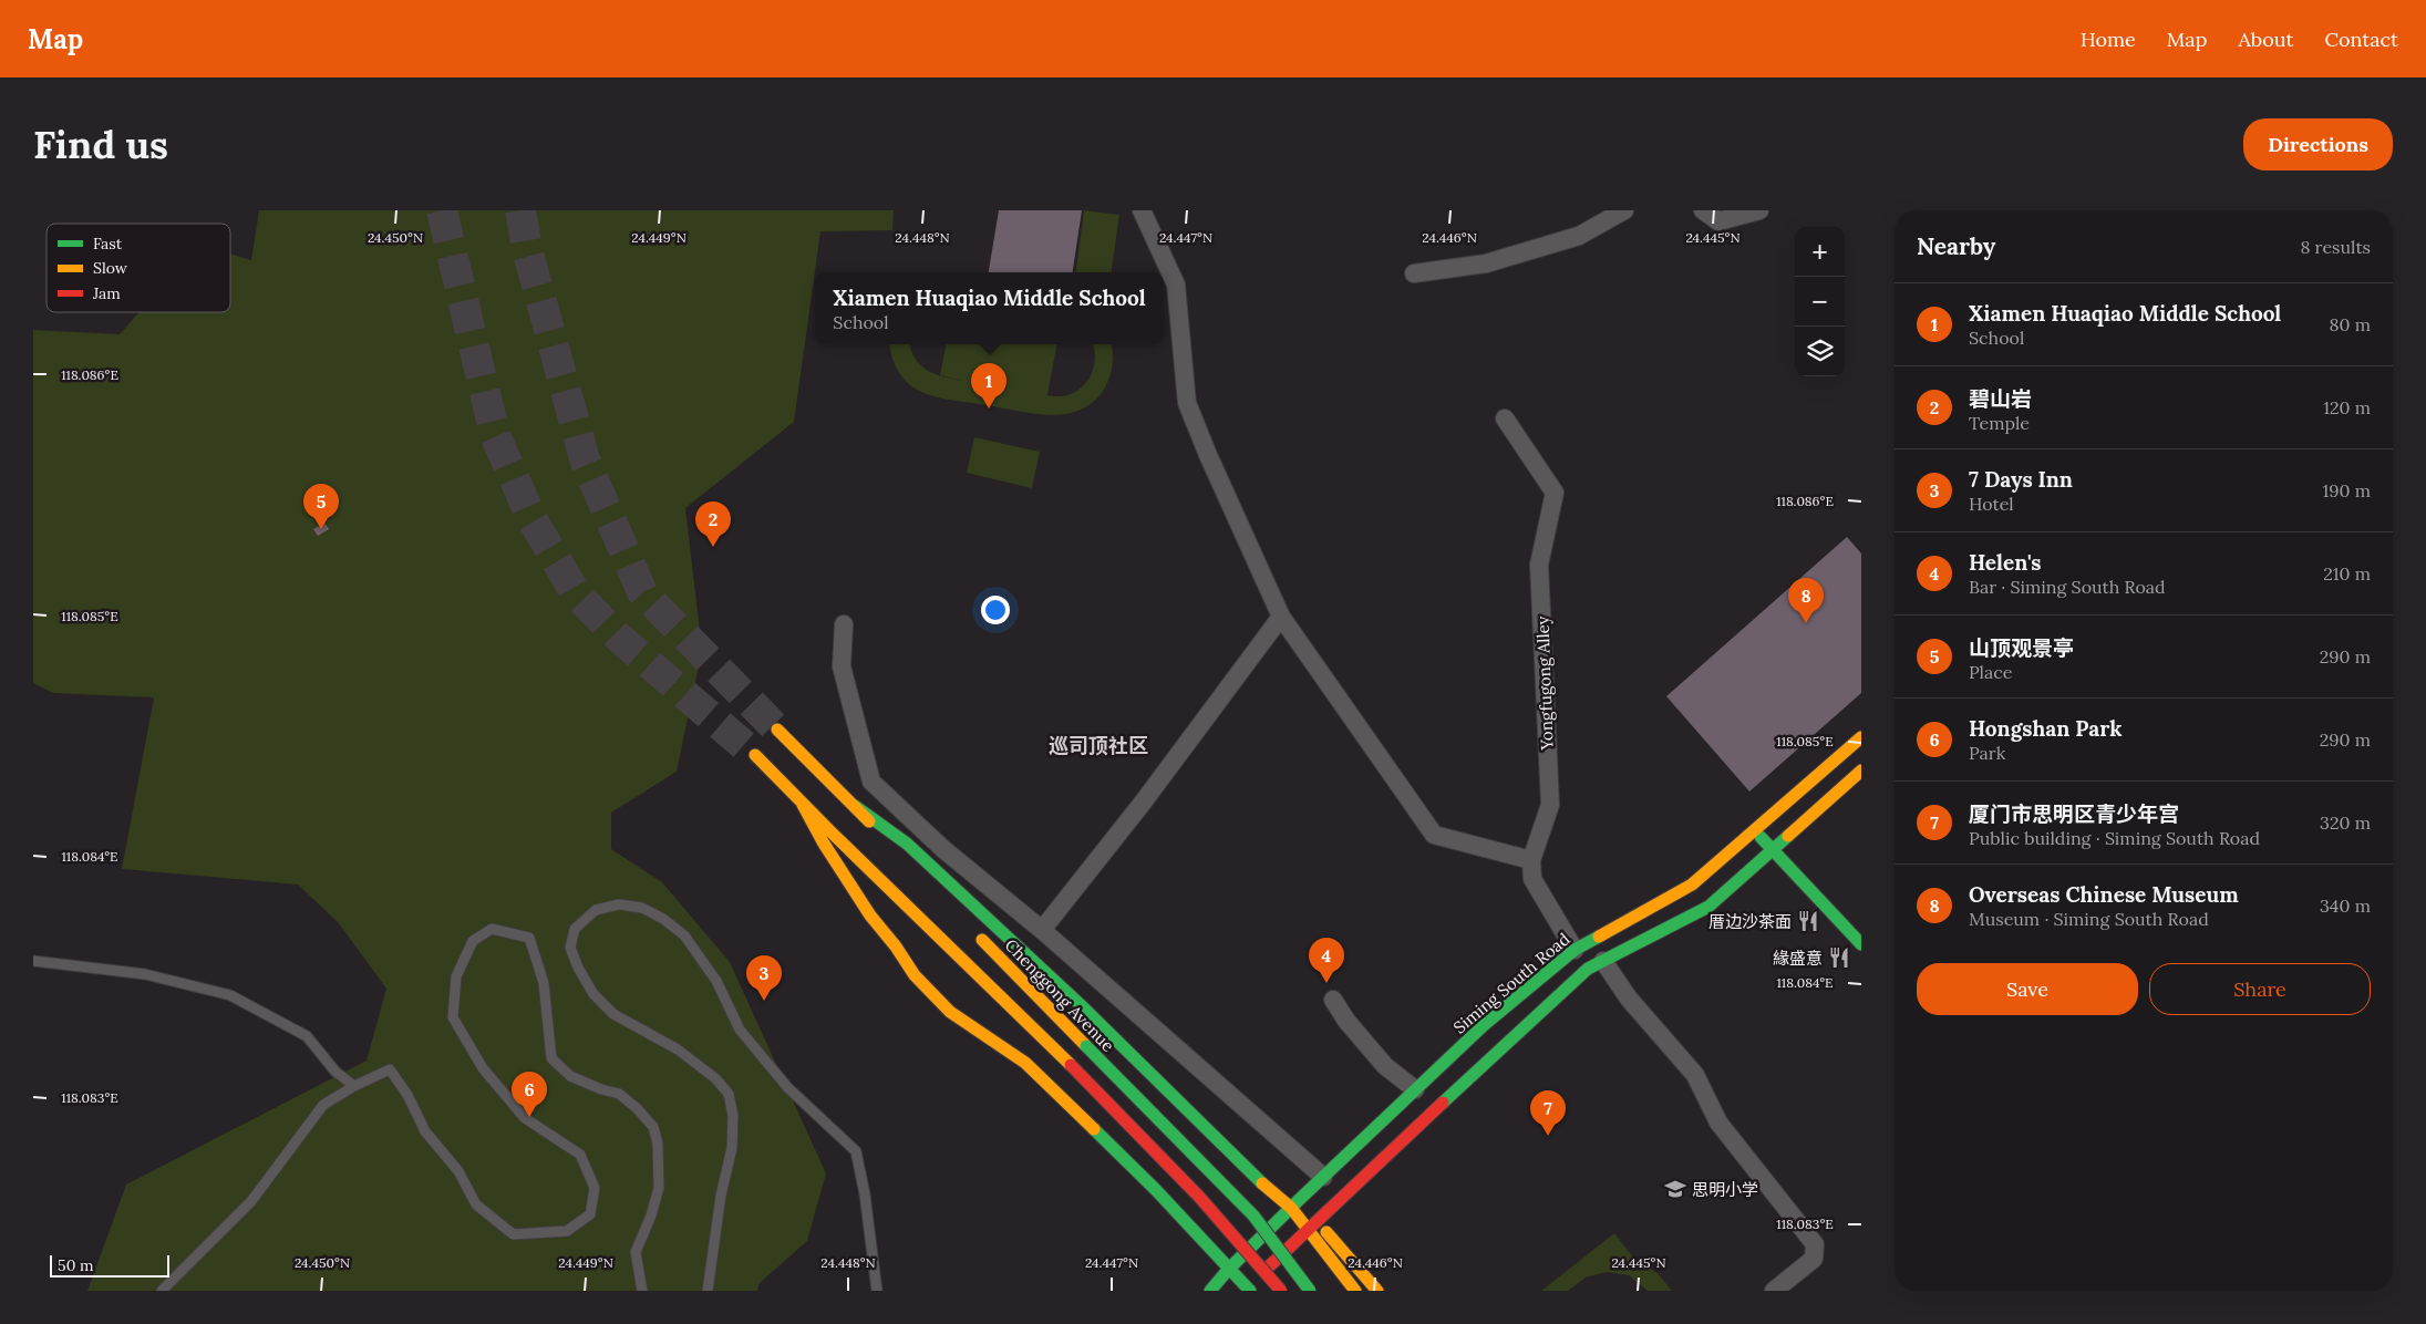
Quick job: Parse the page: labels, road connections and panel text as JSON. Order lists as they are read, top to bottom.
{
  "streets": {
    "main road": ["Siming South Road", "Chenggong Avenue"],
    "street": ["Yongfugong Alley"]
  },
  "districts": ["巡司顶社区"],
  "places": {
    "restaurant": ["厝边沙茶面", "緣盛意"],
    "school or university": ["思明小学"]
  },
  "legend": ["Fast", "Slow", "Jam"],
  "scale_bar": "50 m",
  "page": {
    "header": "Map",
    "nav": [
      "Home",
      "Map",
      "About",
      "Contact"
    ],
    "buttons": [
      "Directions",
      ["Save", "Share"]
    ],
    "title": "Find us",
    "heading": ["Nearby", "8 results"],
    "map_buttons": ["+", "−"],
    "popup": ["Xiamen Huaqiao Middle School", "School"],
    "list": [
      {
        "mark": "1",
        "name": "Xiamen Huaqiao Middle School",
        "note": "School",
        "value": "80 m"
      },
      {
        "mark": "2",
        "name": "碧山岩",
        "note": "Temple",
        "value": "120 m"
      },
      {
        "mark": "3",
        "name": "7 Days Inn",
        "note": "Hotel",
        "value": "190 m"
      },
      {
        "mark": "4",
        "name": "Helen's",
        "note": "Bar · Siming South Road",
        "value": "210 m"
      },
      {
        "mark": "5",
        "name": "山顶观景亭",
        "note": "Place",
        "value": "290 m"
      },
      {
        "mark": "6",
        "name": "Hongshan Park",
        "note": "Park",
        "value": "290 m"
      },
      {
        "mark": "7",
        "name": "厦门市思明区青少年宫",
        "note": "Public building · Siming South Road",
        "value": "320 m"
      },
      {
        "mark": "8",
        "name": "Overseas Chinese Museum",
        "note": "Museum · Siming South Road",
        "value": "340 m"
      }
    ],
    "pins": [
      "1",
      "5",
      "2",
      "8",
      "4",
      "3",
      "6",
      "7"
    ],
    "scale": "50 m"
  },
  "coordinates": [
    "24.450°N",
    "24.449°N",
    "24.448°N",
    "24.447°N",
    "24.446°N",
    "24.445°N",
    "118.086°E",
    "118.085°E",
    "118.084°E",
    "118.083°E"
  ]
}
